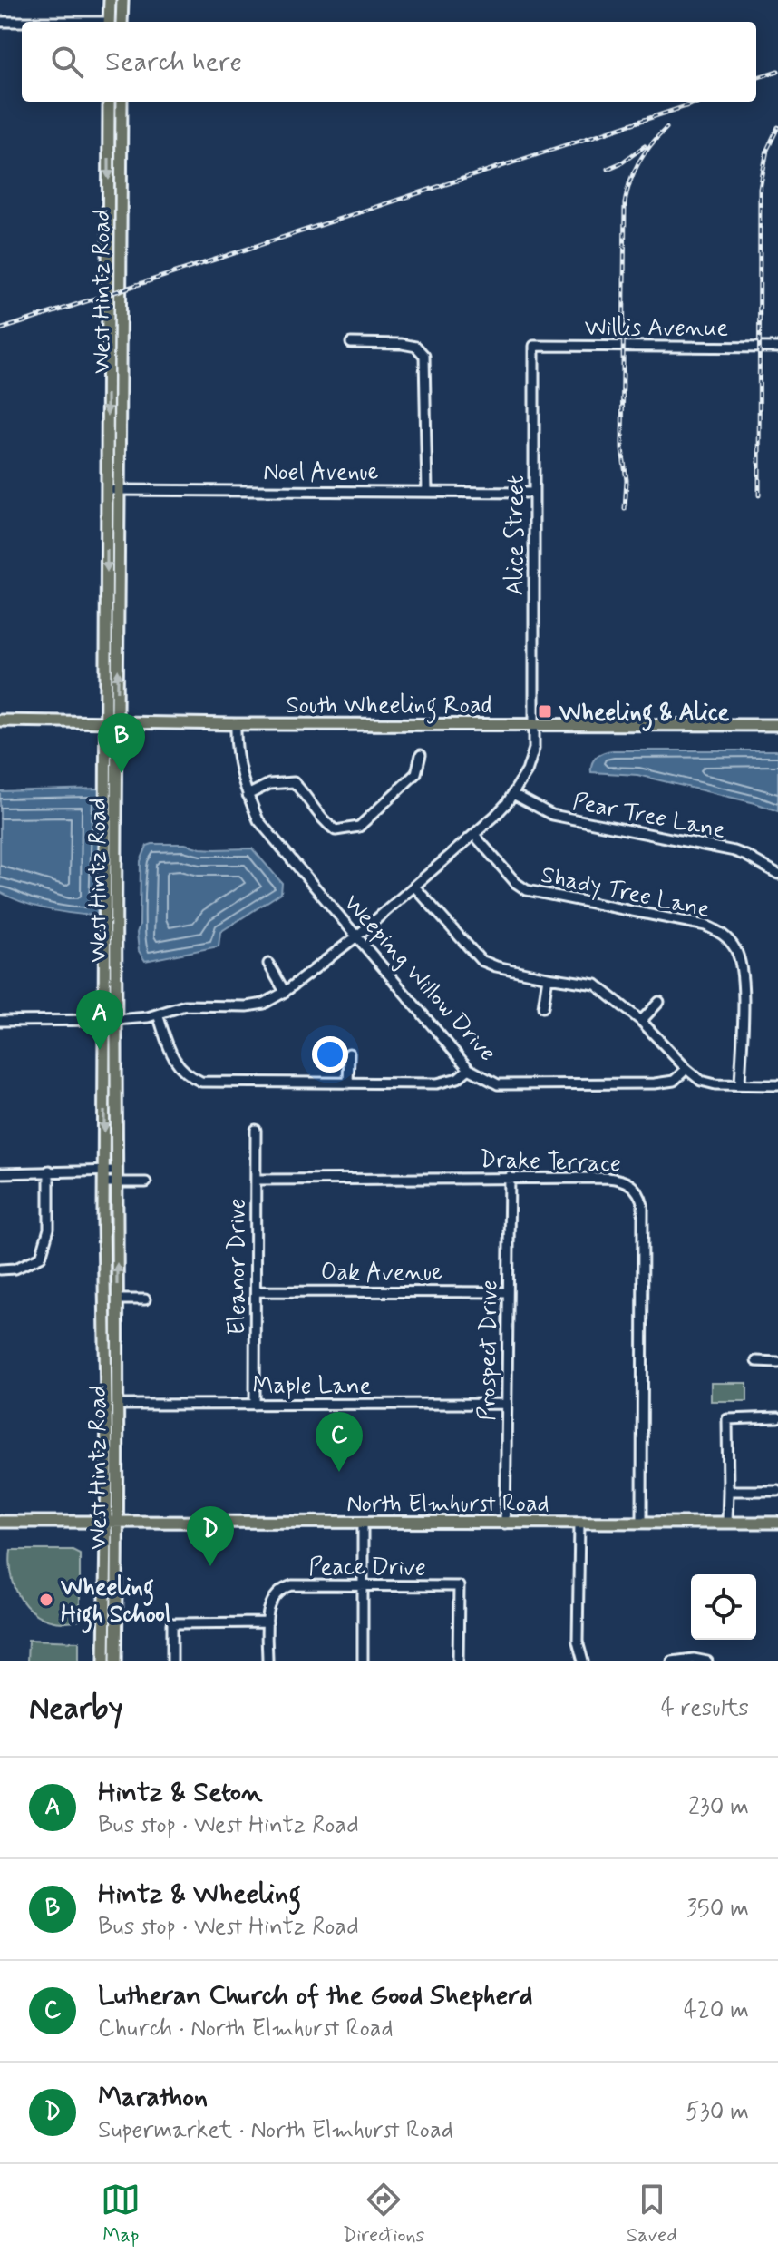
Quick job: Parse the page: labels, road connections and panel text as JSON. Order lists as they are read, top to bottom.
{
  "streets": {
    "main road": ["West Hintz Road", "South Wheeling Road", "North Elmhurst Road"],
    "street": [
      "Willis Avenue",
      "Noel Avenue",
      "Alice Street",
      "Pear Tree Lane",
      "Shady Tree Lane",
      "Weeping Willow Drive",
      "Drake Terrace",
      "Eleanor Drive",
      "Oak Avenue",
      "Prospect Drive",
      "Maple Lane",
      "Peace Drive"
    ]
  },
  "crossings": [
    ["West Hintz Road", "Noel Avenue"],
    ["West Hintz Road", "Alice Street"],
    ["West Hintz Road", "South Wheeling Road"],
    ["West Hintz Road", "Maple Lane"],
    ["West Hintz Road", "North Elmhurst Road"],
    ["Willis Avenue", "Alice Street"],
    ["Noel Avenue", "Alice Street"],
    ["Alice Street", "South Wheeling Road"],
    ["Alice Street", "Pear Tree Lane"],
    ["Alice Street", "Shady Tree Lane"],
    ["Alice Street", "Weeping Willow Drive"],
    ["South Wheeling Road", "Weeping Willow Drive"],
    ["Drake Terrace", "Eleanor Drive"],
    ["Drake Terrace", "Prospect Drive"],
    ["Drake Terrace", "North Elmhurst Road"],
    ["Eleanor Drive", "Oak Avenue"],
    ["Eleanor Drive", "Maple Lane"],
    ["Oak Avenue", "Prospect Drive"],
    ["Prospect Drive", "Maple Lane"],
    ["Prospect Drive", "North Elmhurst Road"]
  ],
  "places": {
    "transit": ["Wheeling & Alice"],
    "other": ["Wheeling High School"]
  },
  "page": {
    "search": "Search here",
    "pins": [
      "B",
      "A",
      "C",
      "D"
    ],
    "heading": ["Nearby", "4 results"],
    "list": [
      {
        "mark": "A",
        "name": "Hintz & Seton",
        "note": "Bus stop · West Hintz Road",
        "value": "230 m"
      },
      {
        "mark": "B",
        "name": "Hintz & Wheeling",
        "note": "Bus stop · West Hintz Road",
        "value": "350 m"
      },
      {
        "mark": "C",
        "name": "Lutheran Church of the Good Shepherd",
        "note": "Church · North Elmhurst Road",
        "value": "420 m"
      },
      {
        "mark": "D",
        "name": "Marathon",
        "note": "Supermarket · North Elmhurst Road",
        "value": "530 m"
      }
    ],
    "nav": ["Map", "Directions", "Saved"]
  }
}
